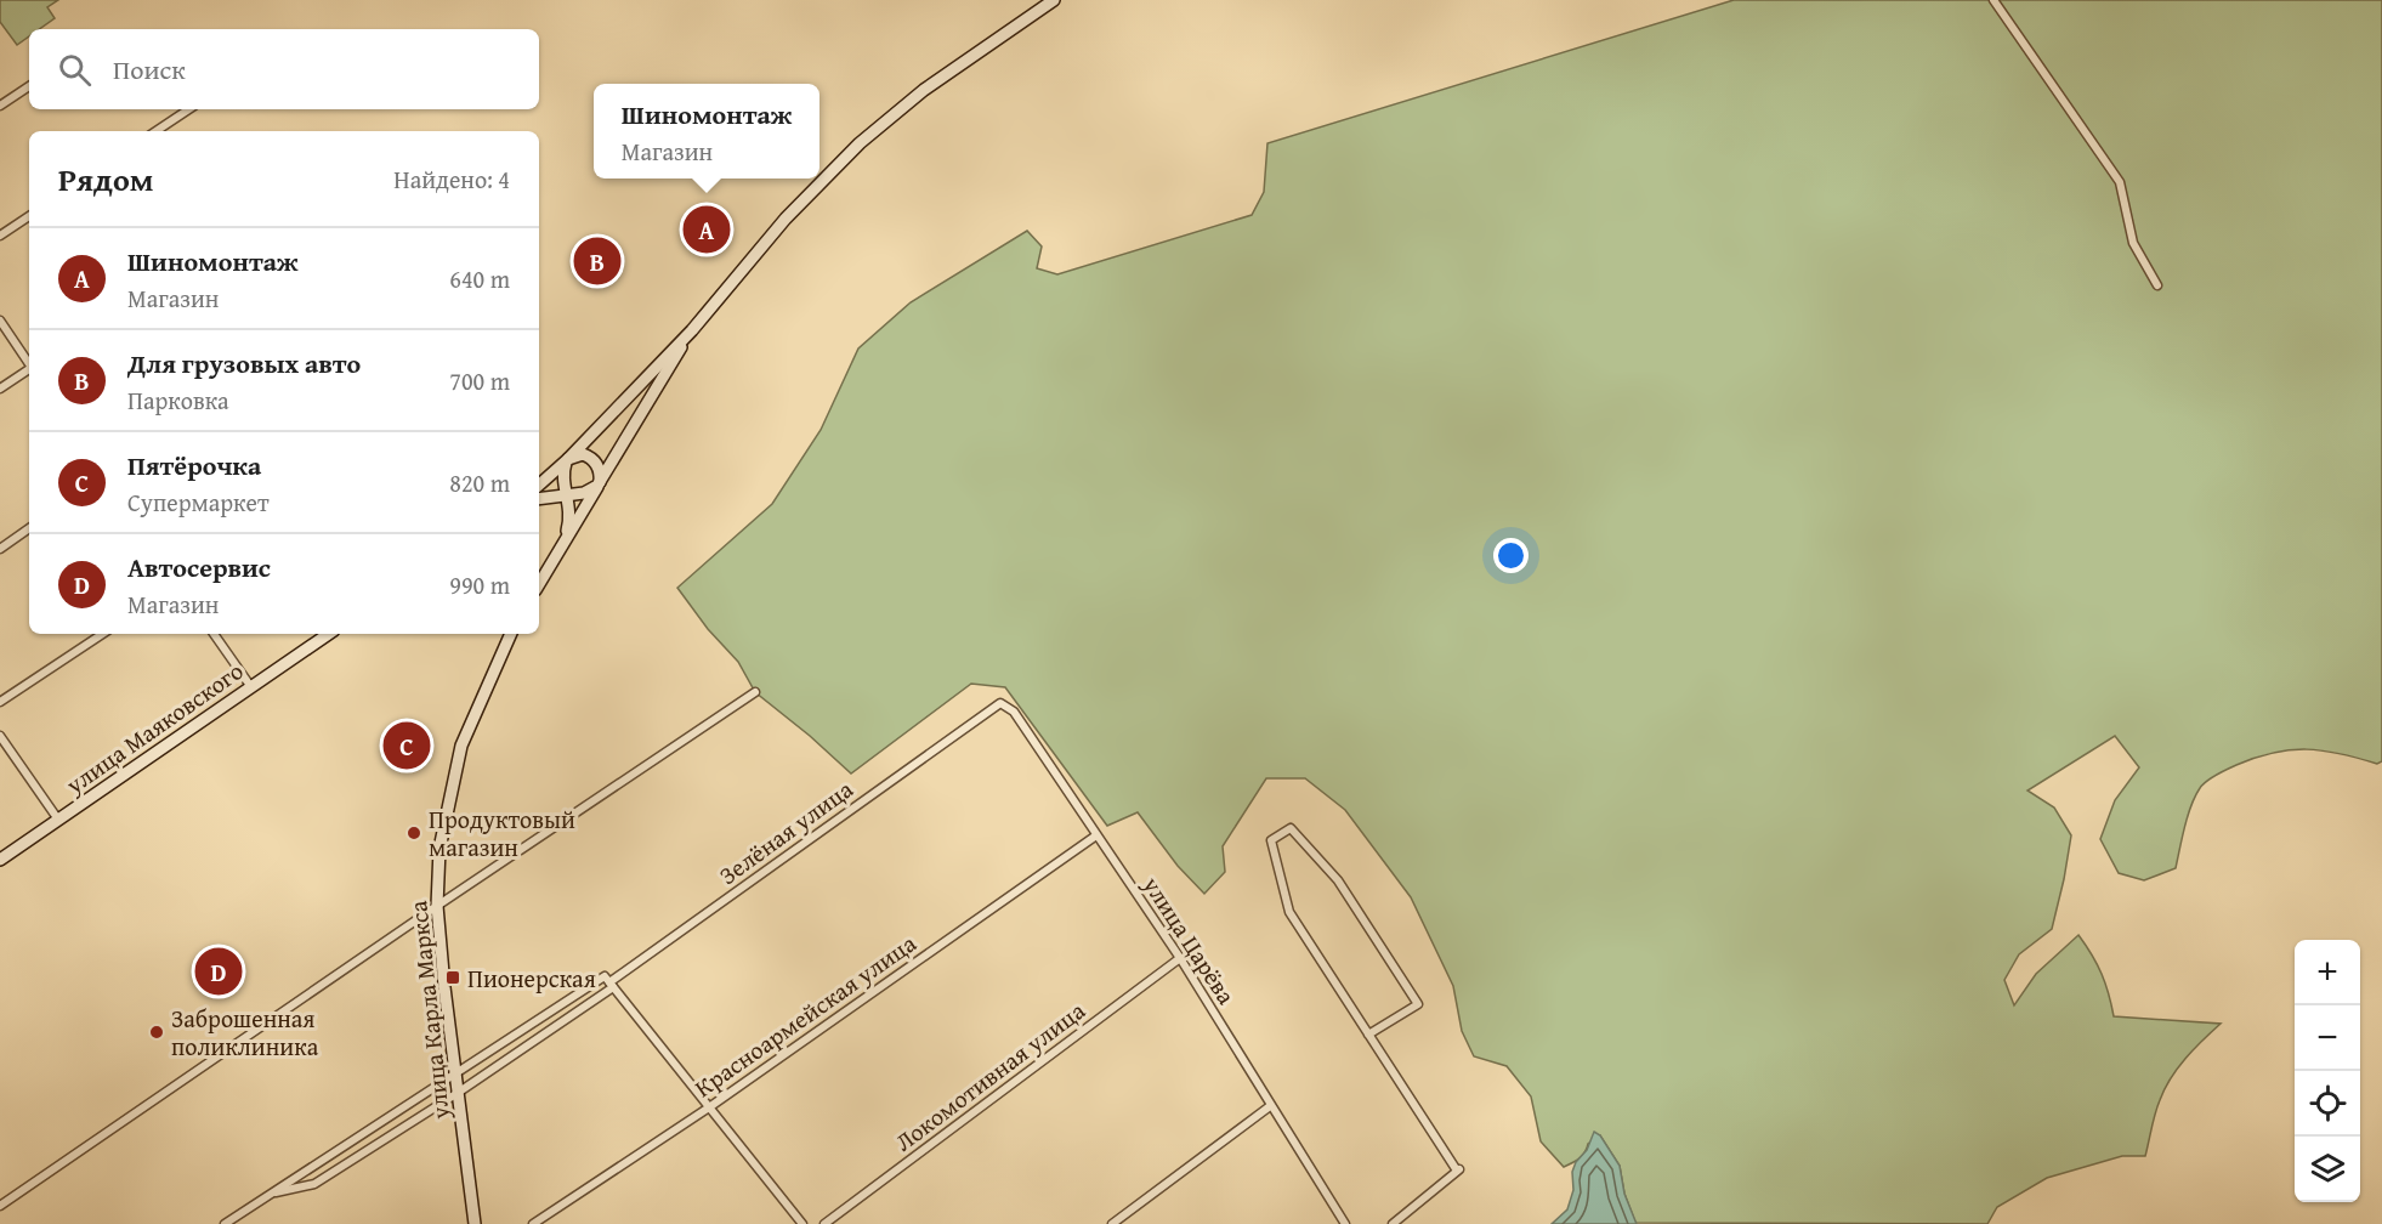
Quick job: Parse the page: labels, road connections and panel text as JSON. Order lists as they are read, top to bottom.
{
  "streets": {
    "main road": ["улица Маяковского", "улица Карла Маркса"],
    "street": [
      "Зелёная улица",
      "улица Царёва",
      "Красноармейская улица",
      "Локомотивная улица"
    ]
  },
  "crossings": [
    ["Зелёная улица", "улица Царёва"],
    ["Зелёная улица", "улица Карла Маркса"],
    ["улица Царёва", "Красноармейская улица"],
    ["улица Царёва", "Локомотивная улица"]
  ],
  "places": {
    "other": ["Продуктовый магазин", "Заброшенная поликлиника"],
    "transit": ["Пионерская"]
  },
  "page": {
    "search": "Поиск",
    "popup": ["Шиномонтаж", "Магазин"],
    "heading": ["Рядом", "Найдено: 4"],
    "pins": [
      "A",
      "B",
      "C",
      "D"
    ],
    "list": [
      {
        "mark": "A",
        "name": "Шиномонтаж",
        "note": "Магазин",
        "value": "640 m"
      },
      {
        "mark": "B",
        "name": "Для грузовых авто",
        "note": "Парковка",
        "value": "700 m"
      },
      {
        "mark": "C",
        "name": "Пятёрочка",
        "note": "Супермаркет",
        "value": "820 m"
      },
      {
        "mark": "D",
        "name": "Автосервис",
        "note": "Магазин",
        "value": "990 m"
      }
    ],
    "map_buttons": ["+", "−"]
  }
}
